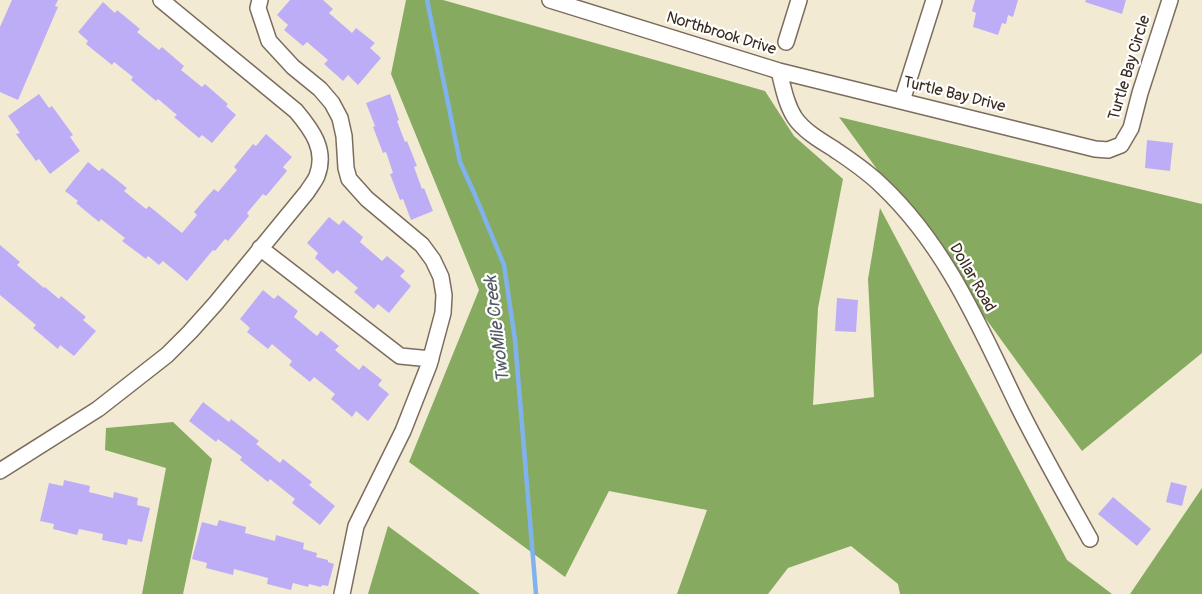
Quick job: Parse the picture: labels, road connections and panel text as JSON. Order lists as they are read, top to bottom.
{
  "streets": {
    "street": [
      "Northbrook Drive",
      "Turtle Bay Circle",
      "Turtle Bay Drive",
      "Dollar Road"
    ]
  },
  "crossings": [
    ["Northbrook Drive", "Turtle Bay Drive"],
    ["Northbrook Drive", "Dollar Road"],
    ["Turtle Bay Circle", "Turtle Bay Drive"],
    ["Turtle Bay Drive", "Dollar Road"]
  ],
  "water": ["TwoMile Creek"]
}
